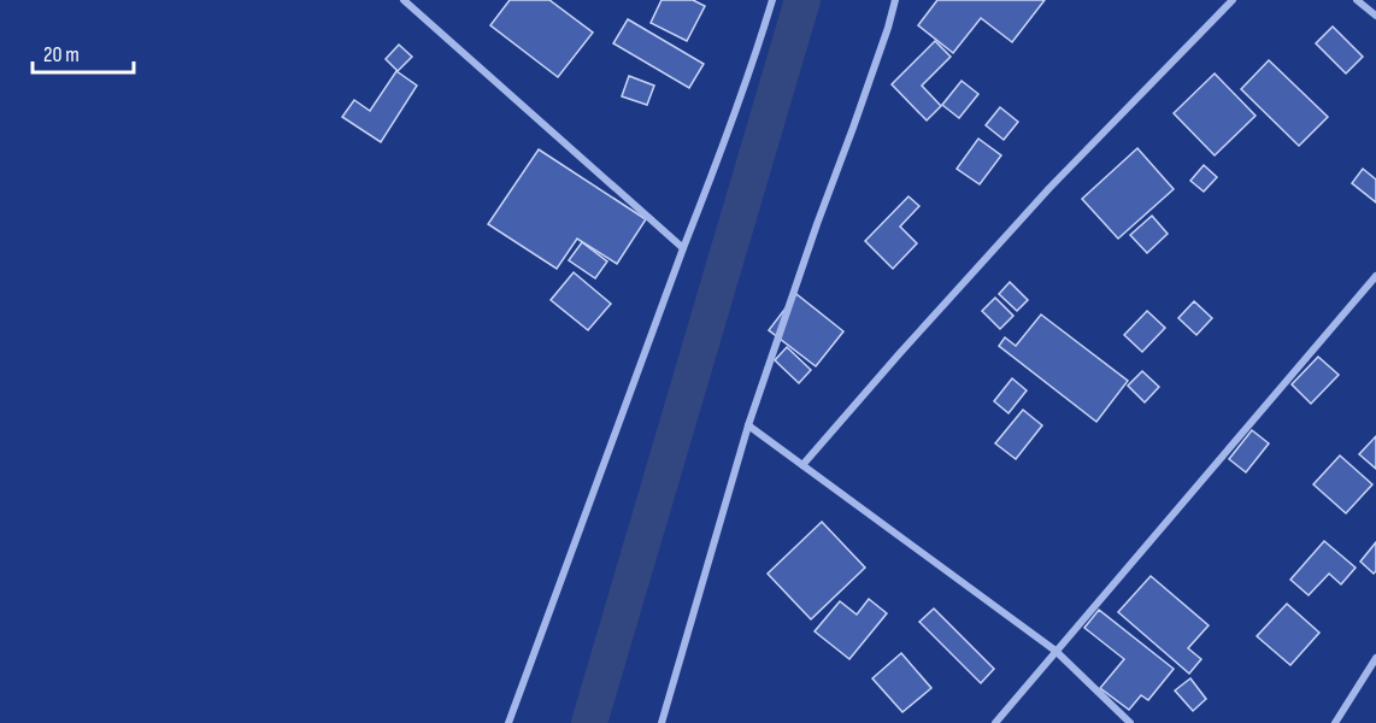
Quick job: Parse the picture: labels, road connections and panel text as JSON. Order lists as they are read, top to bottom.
{
  "scale_bar": "20 m"
}
